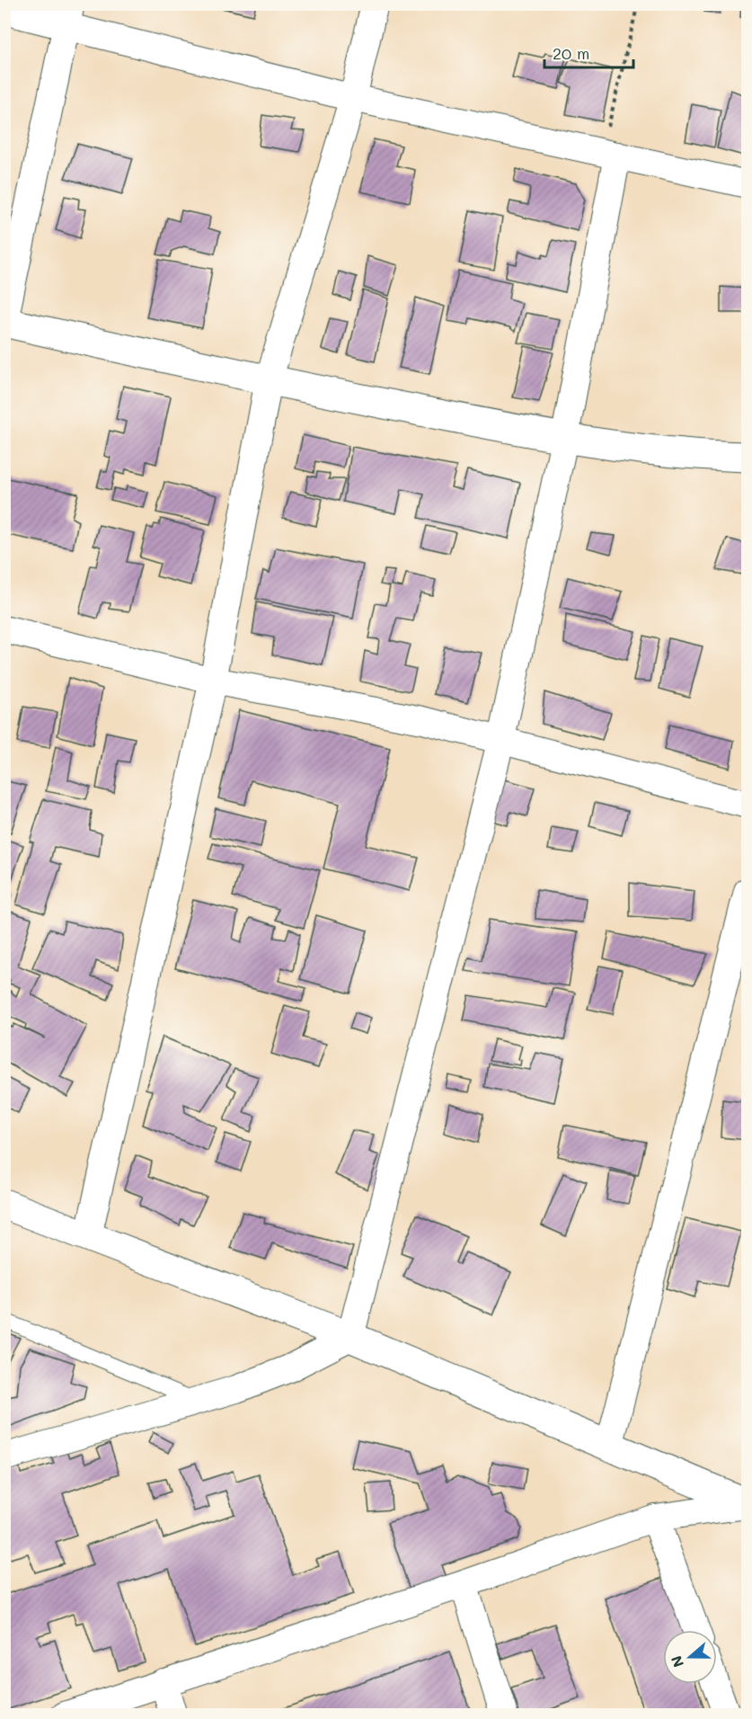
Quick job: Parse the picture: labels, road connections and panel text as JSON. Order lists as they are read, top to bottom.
{
  "scale_bar": "20 m",
  "north": "left"
}
